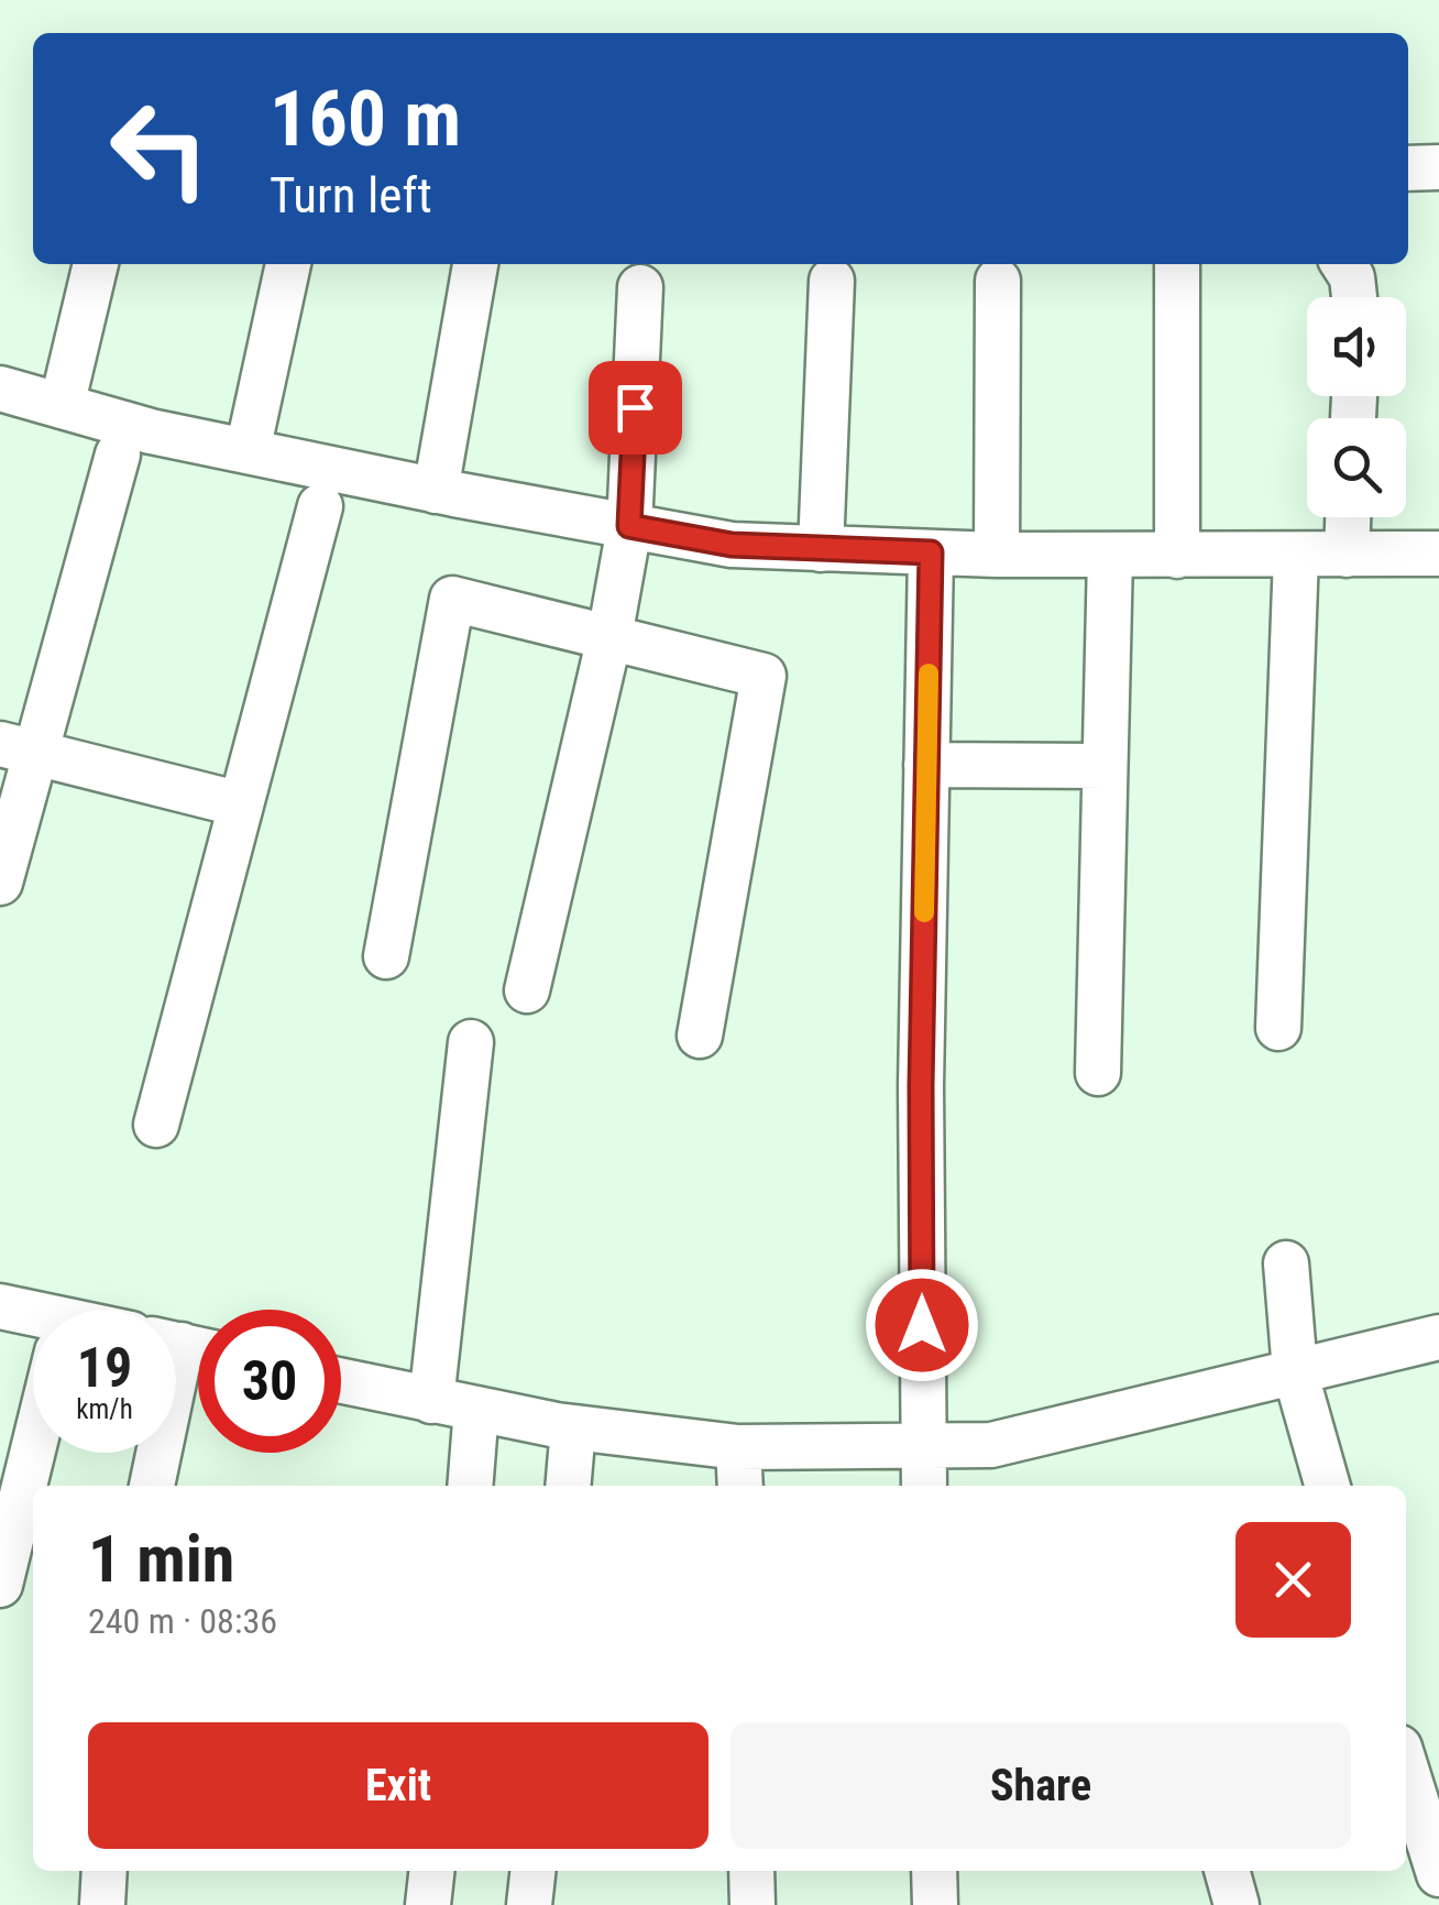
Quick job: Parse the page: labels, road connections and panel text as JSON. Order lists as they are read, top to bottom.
{
  "page": {
    "turn": ["160 m", "Turn left"],
    "speed": "19 km/h",
    "limit": "30",
    "heading": ["1 min", "240 m · 08:36"],
    "buttons": ["Exit", "Share"]
  }
}
